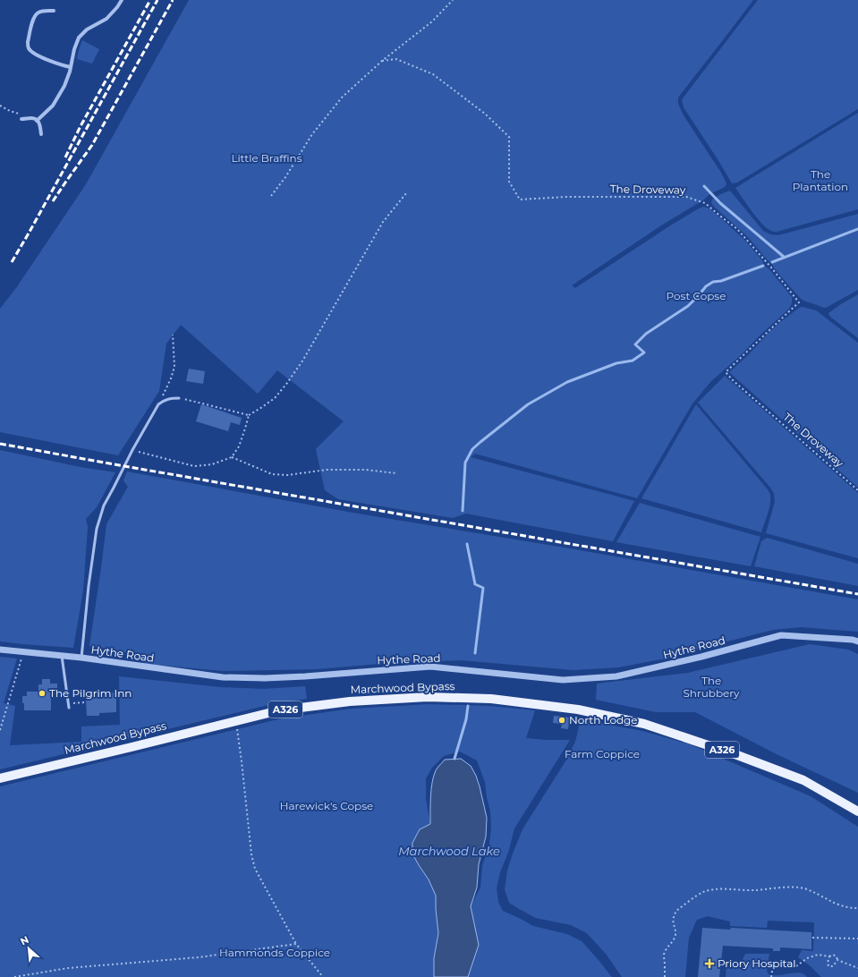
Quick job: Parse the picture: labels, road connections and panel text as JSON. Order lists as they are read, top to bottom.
{
  "streets": {
    "main road": ["Marchwood Bypass", "A326"],
    "street": ["Hythe Road"],
    "path": ["The Droveway"]
  },
  "water": ["Marchwood Lake"],
  "parks": [
    "Little Braffins",
    "The Plantation",
    "Post Copse",
    "The Shrubbery",
    "Farm Coppice",
    "Harewick's Copse",
    "Hammonds Coppice"
  ],
  "places": {
    "other": ["The Pilgrim Inn", "North Lodge"],
    "health": ["Priory Hospital"]
  },
  "north": "top left"
}
